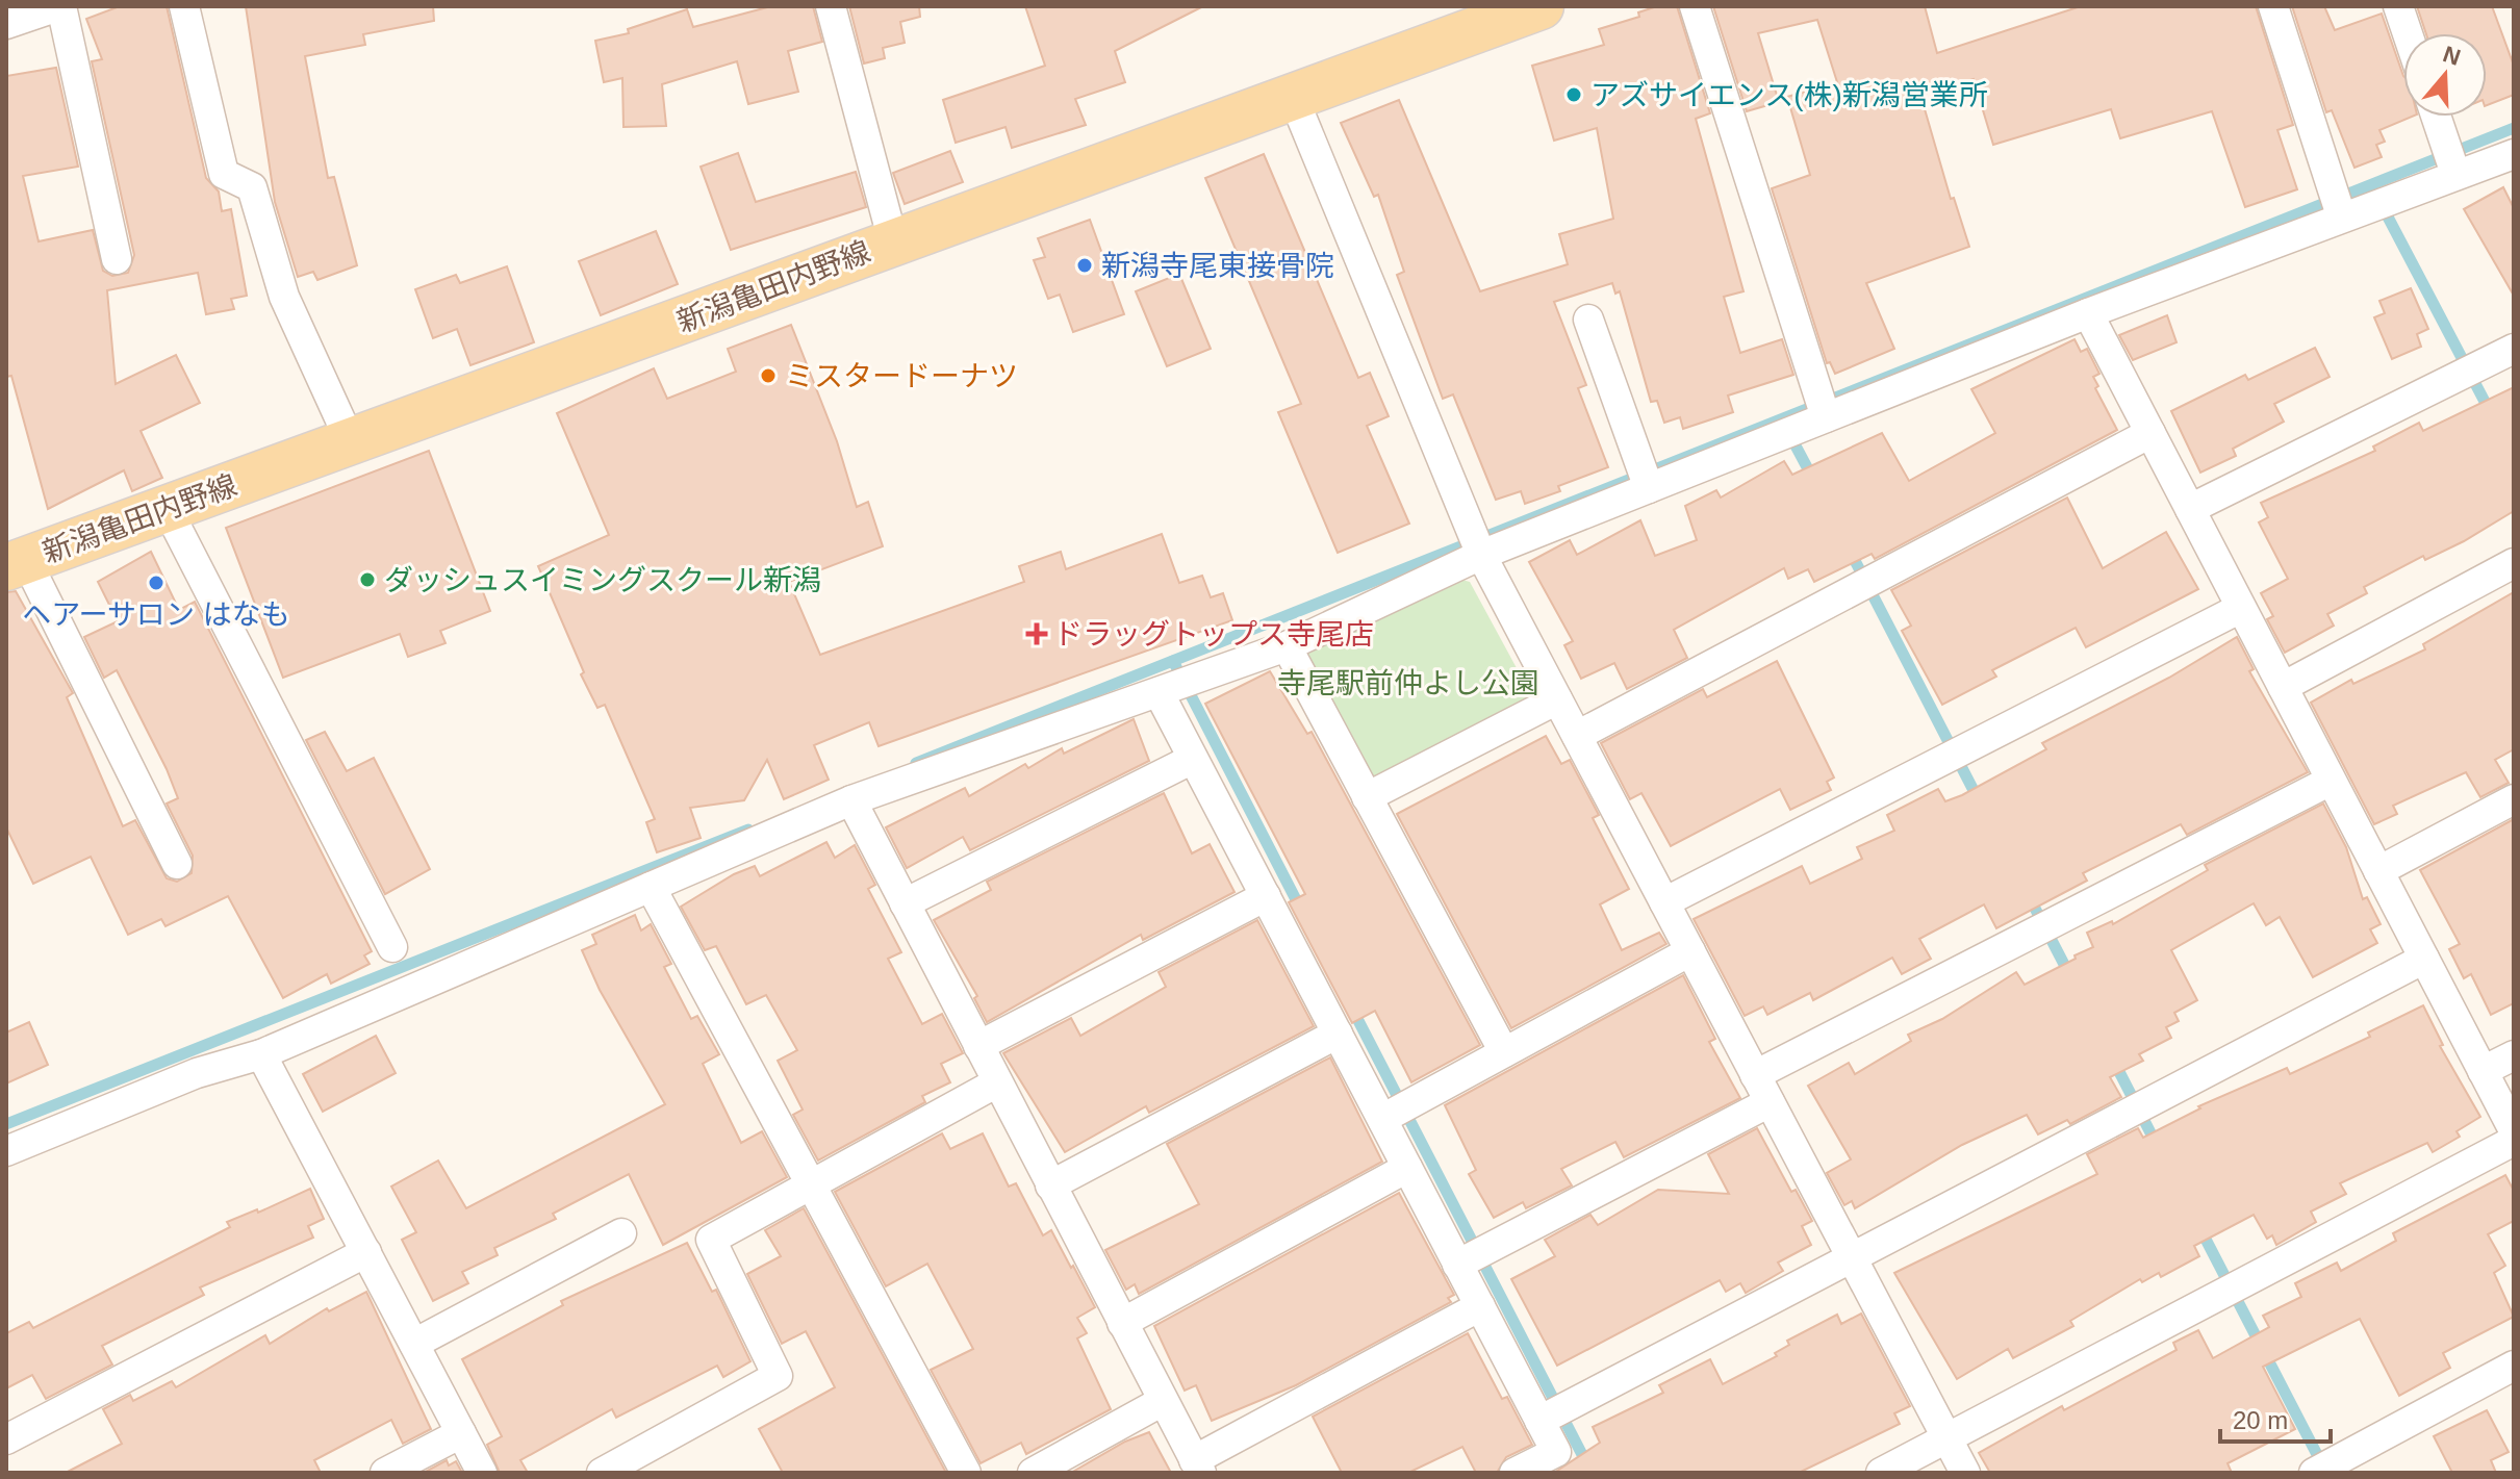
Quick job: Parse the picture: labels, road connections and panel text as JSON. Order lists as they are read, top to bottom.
{
  "streets": {
    "main road": ["新潟亀田内野線"]
  },
  "parks": ["寺尾駅前仲よし公園"],
  "places": {
    "other": [
      "アズサイエンス(株)新潟営業所",
      "新潟寺尾東接骨院",
      "ミスタードーナツ",
      "ダッシュスイミングスクール新潟",
      "ヘアーサロン はなも"
    ],
    "health": ["ドラッグトップス寺尾店"]
  },
  "scale_bar": "20 m",
  "north": "top"
}
